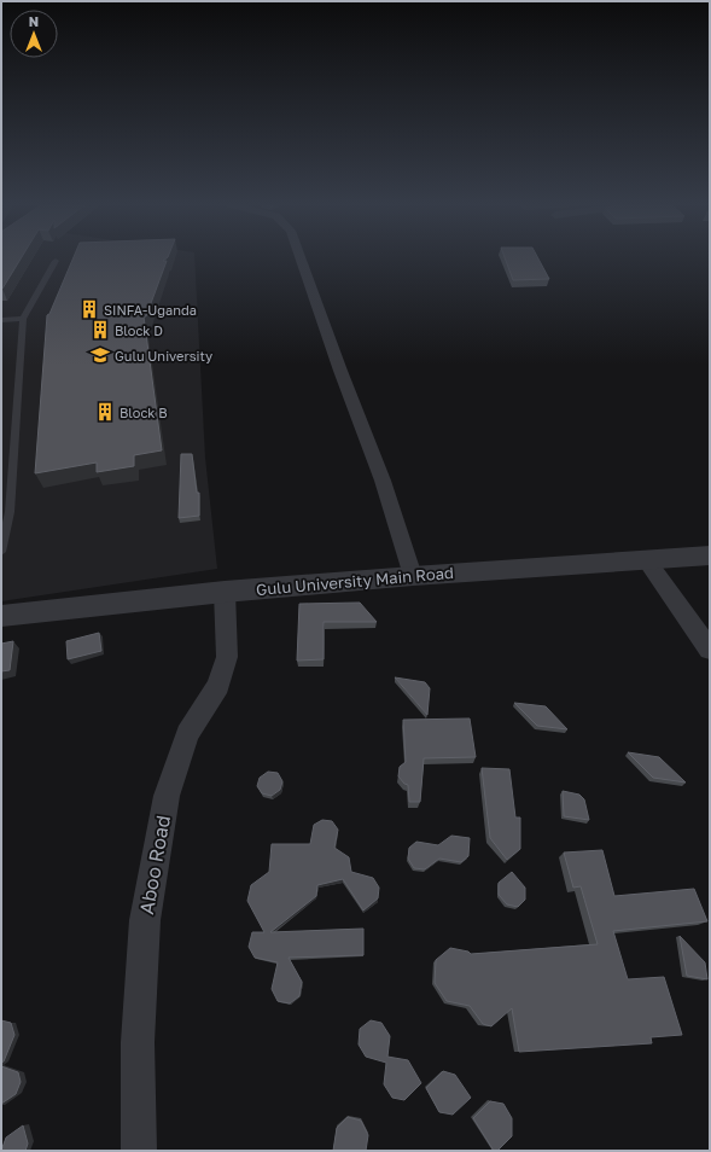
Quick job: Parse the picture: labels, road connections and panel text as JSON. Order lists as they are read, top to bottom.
{
  "streets": {
    "street": ["Gulu University Main Road", "Aboo Road"]
  },
  "crossings": [
    ["Gulu University Main Road", "Aboo Road"]
  ],
  "places": {
    "building": ["SINFA-Uganda", "Block D", "Block B"],
    "school or university": ["Gulu University"]
  },
  "north": "top"
}
